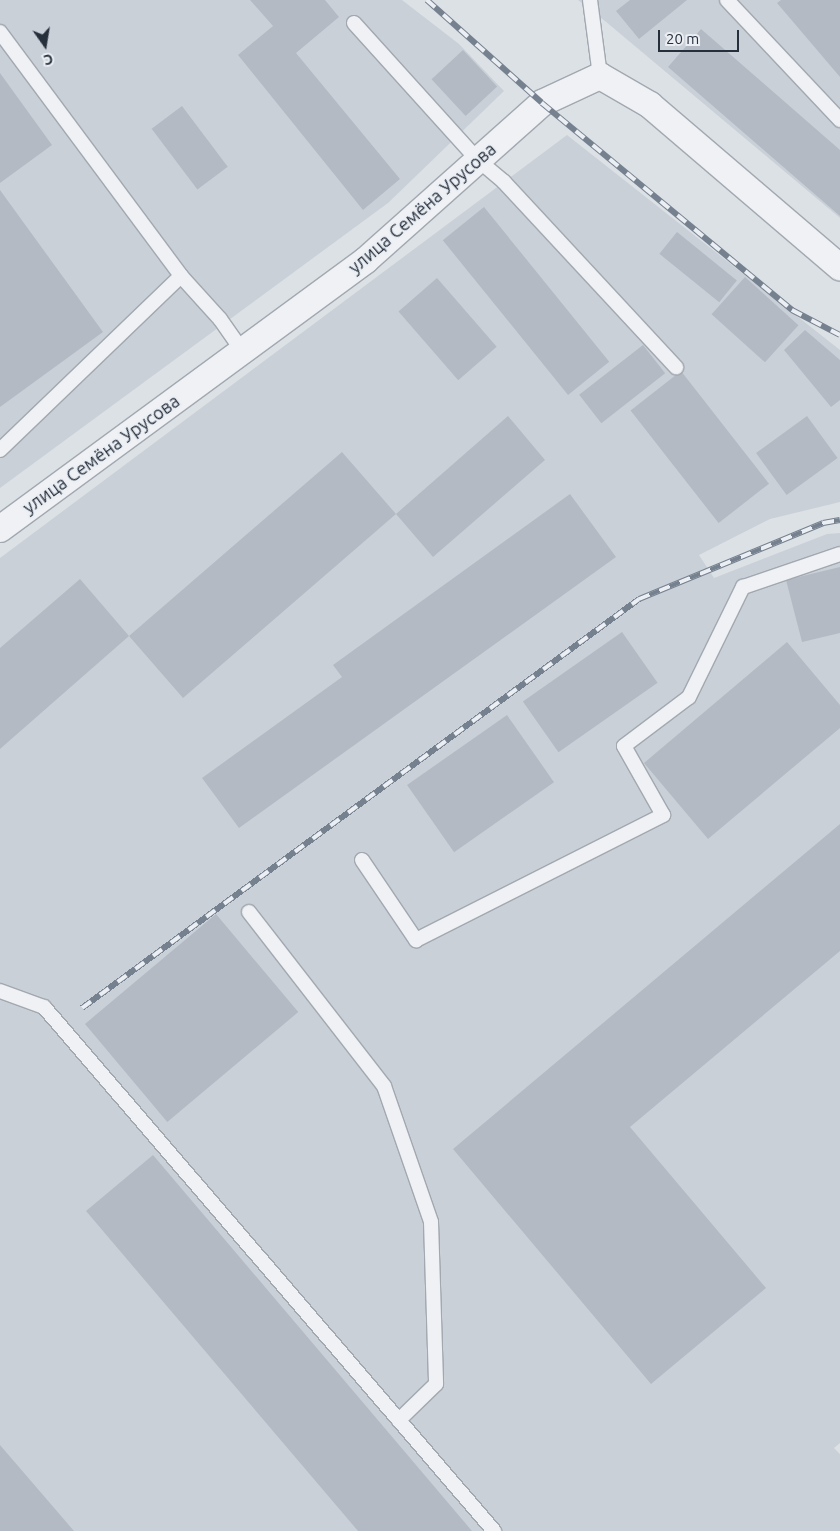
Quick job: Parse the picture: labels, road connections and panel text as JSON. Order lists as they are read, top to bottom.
{
  "streets": {
    "street": ["улица Семёна Урусова"]
  },
  "scale_bar": "20 m",
  "north": "bottom"
}
